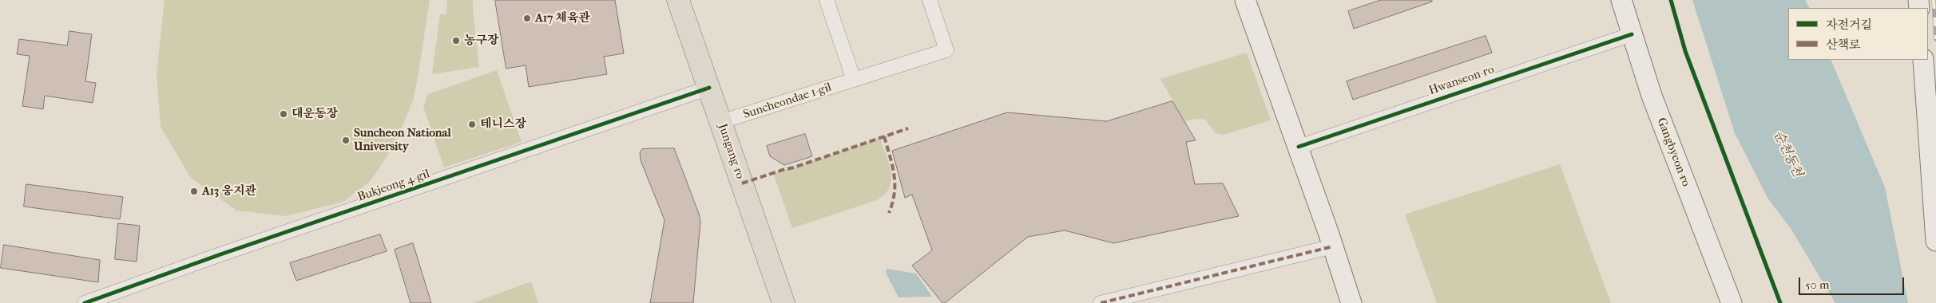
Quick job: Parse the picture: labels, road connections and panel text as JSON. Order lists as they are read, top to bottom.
{
  "streets": {
    "main road": ["Jungang-ro"],
    "street": [
      "Hwanseon-ro",
      "Suncheondae 1-gil",
      "Gangbyeon-ro",
      "Bukjeong 4-gil"
    ]
  },
  "crossings": [
    ["Hwanseon-ro", "Gangbyeon-ro"],
    ["Suncheondae 1-gil", "Jungang-ro"],
    ["Jungang-ro", "Bukjeong 4-gil"]
  ],
  "water": ["순천동천"],
  "places": [
    "A17 체육관",
    "농구장",
    "대운동장",
    "테니스장",
    "Suncheon National University",
    "A13 웅지관"
  ],
  "legend": ["자전거길", "산책로"],
  "scale_bar": "50 m"
}
